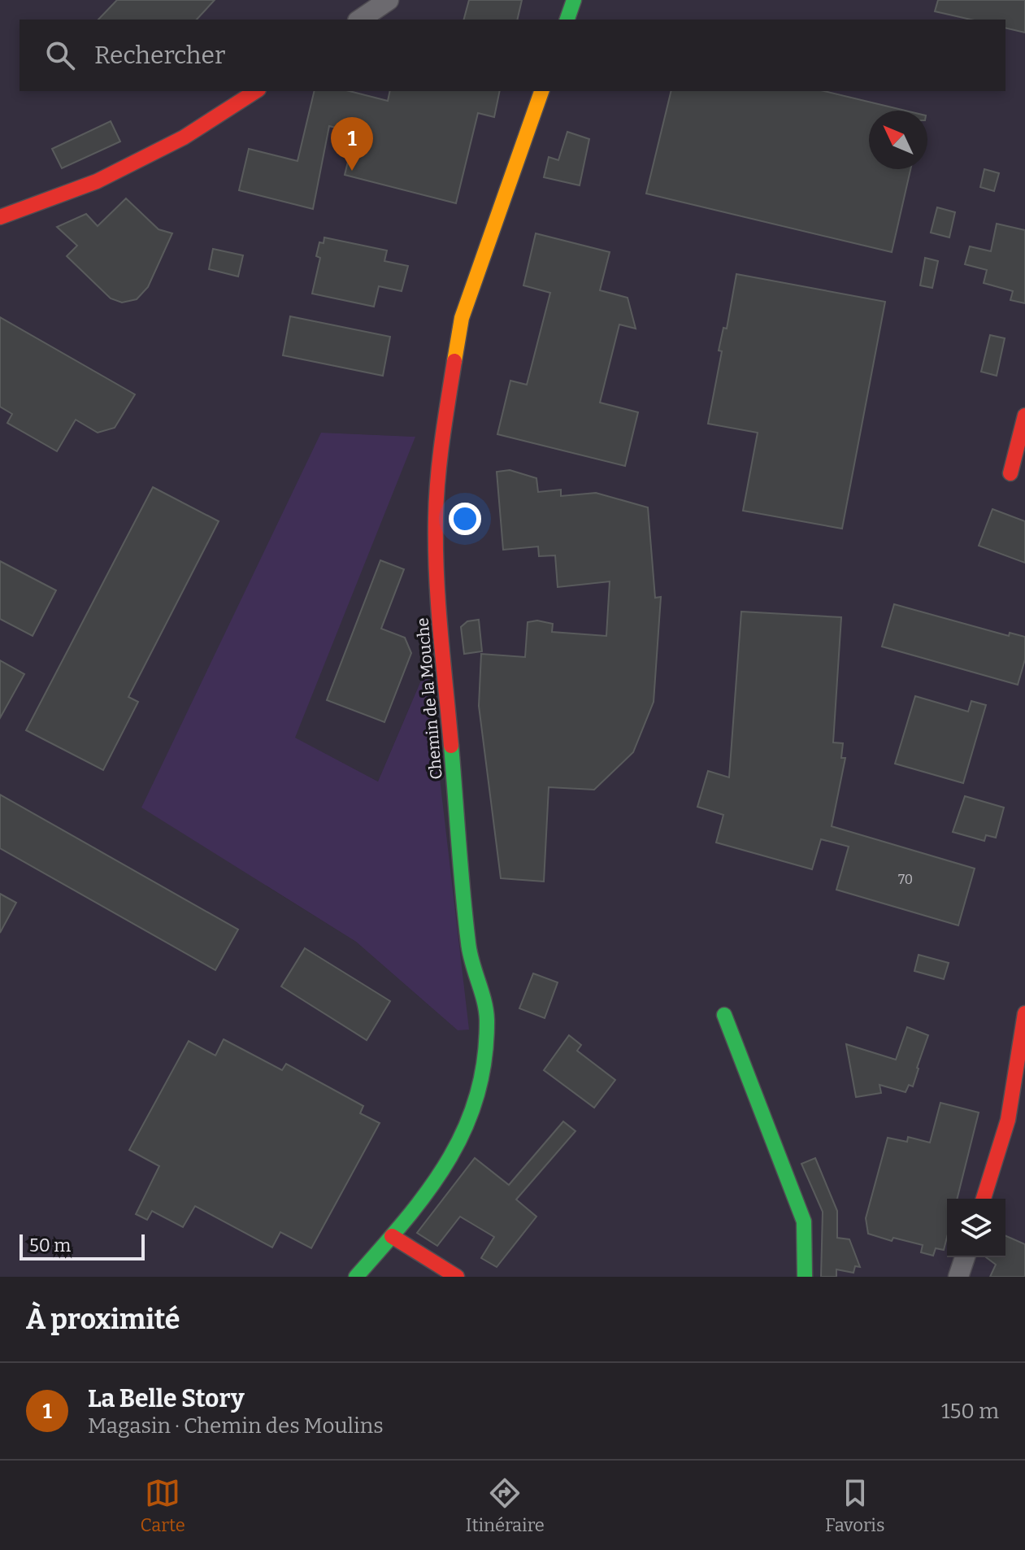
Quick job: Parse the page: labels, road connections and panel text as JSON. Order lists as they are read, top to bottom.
{
  "streets": {
    "street": ["Chemin de la Mouche"]
  },
  "house_numbers": ["70"],
  "scale_bar": "50 m",
  "north": "top left",
  "page": {
    "search": "Rechercher",
    "pins": "1",
    "scale": "50 m",
    "heading": "À proximité",
    "list": [
      {
        "mark": "1",
        "name": "La Belle Story",
        "note": "Magasin · Chemin des Moulins",
        "value": "150 m"
      }
    ],
    "nav": ["Carte", "Itinéraire", "Favoris"]
  }
}
